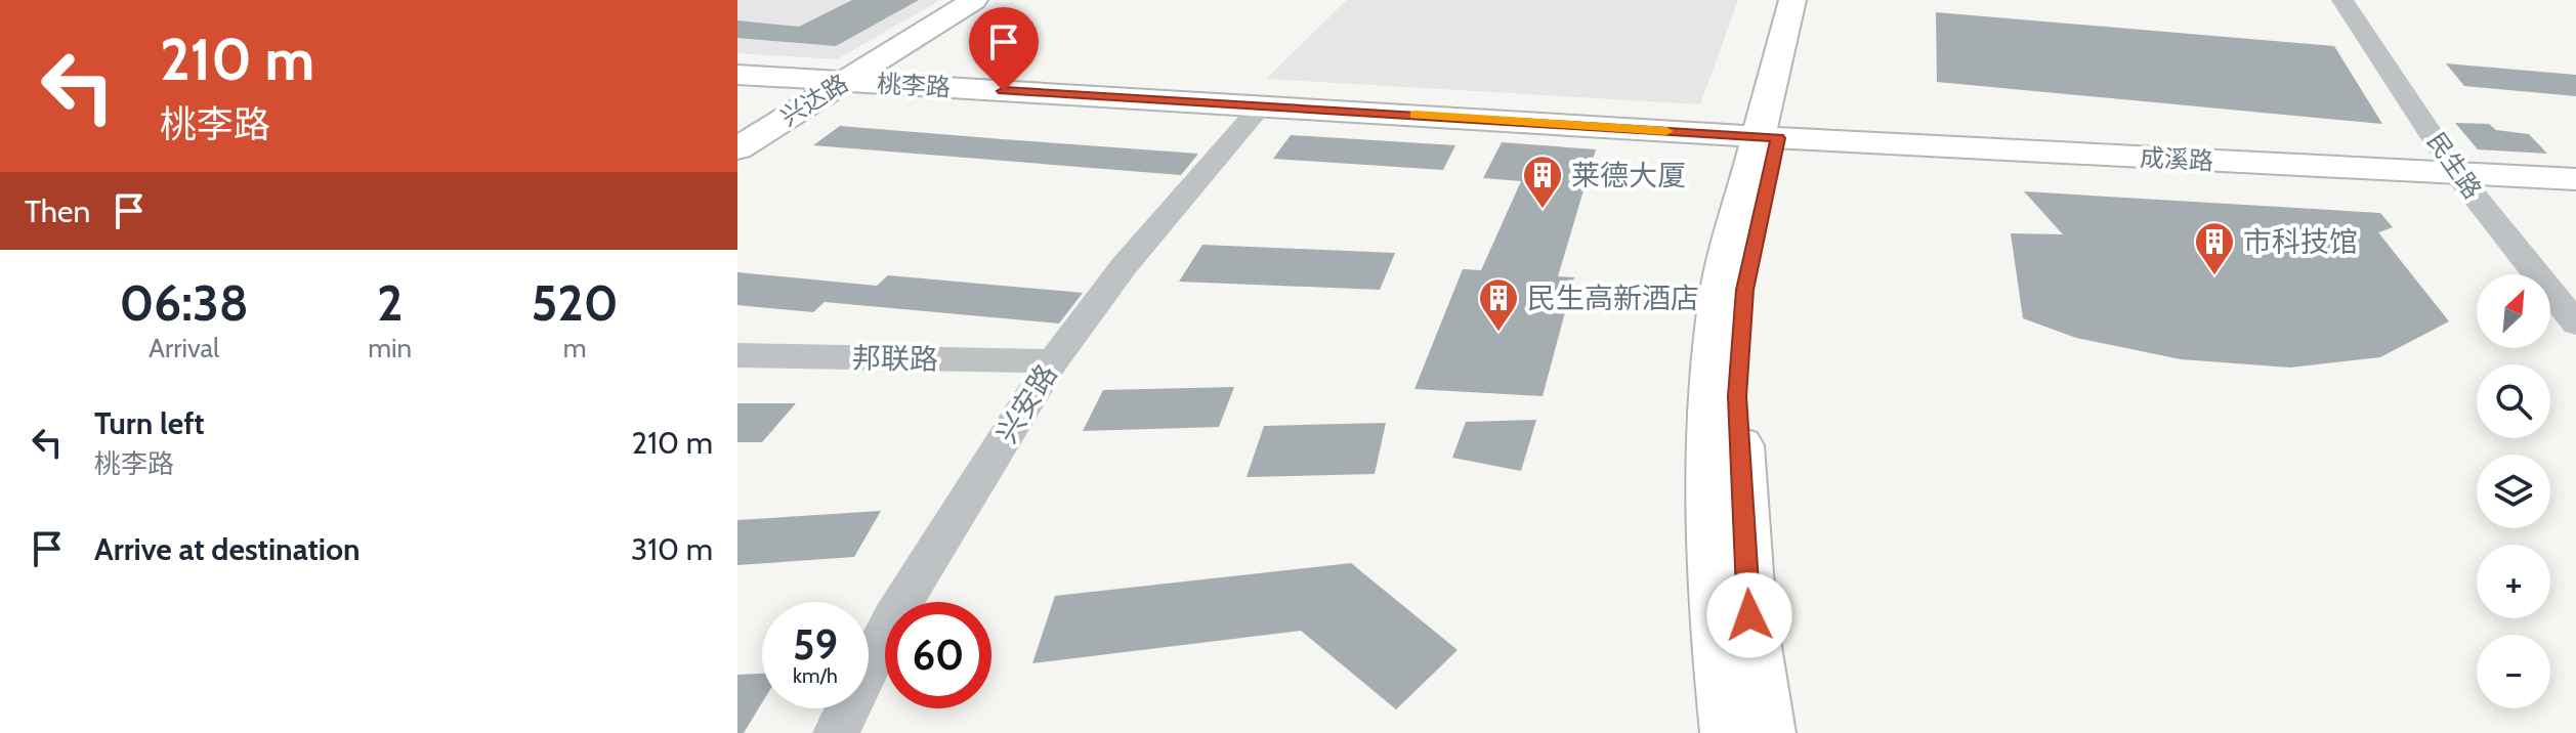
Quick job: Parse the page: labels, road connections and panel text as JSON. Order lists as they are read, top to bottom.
{
  "streets": {
    "main road": ["桃李路", "兴达路", "成溪路"],
    "street": ["民生路", "邦联路", "兴安路"]
  },
  "crossings": [
    ["桃李路", "兴达路"],
    ["桃李路", "成溪路"],
    ["桃李路", "兴安路"],
    ["成溪路", "民生路"],
    ["邦联路", "兴安路"]
  ],
  "places": {
    "building": ["莱德大厦", "市科技馆", "民生高新酒店"]
  },
  "north": "top right",
  "page": {
    "turn": ["210 m", "桃李路"],
    "then": "Then",
    "eta": [
      "06:38",
      "Arrival",
      "2",
      "min",
      "520",
      "m"
    ],
    "map_buttons": ["+", "−"],
    "list": [
      {
        "name": "Turn left",
        "note": "桃李路",
        "value": "210 m"
      },
      {
        "name": "Arrive at destination",
        "value": "310 m"
      }
    ],
    "speed": "59 km/h",
    "limit": "60"
  }
}
